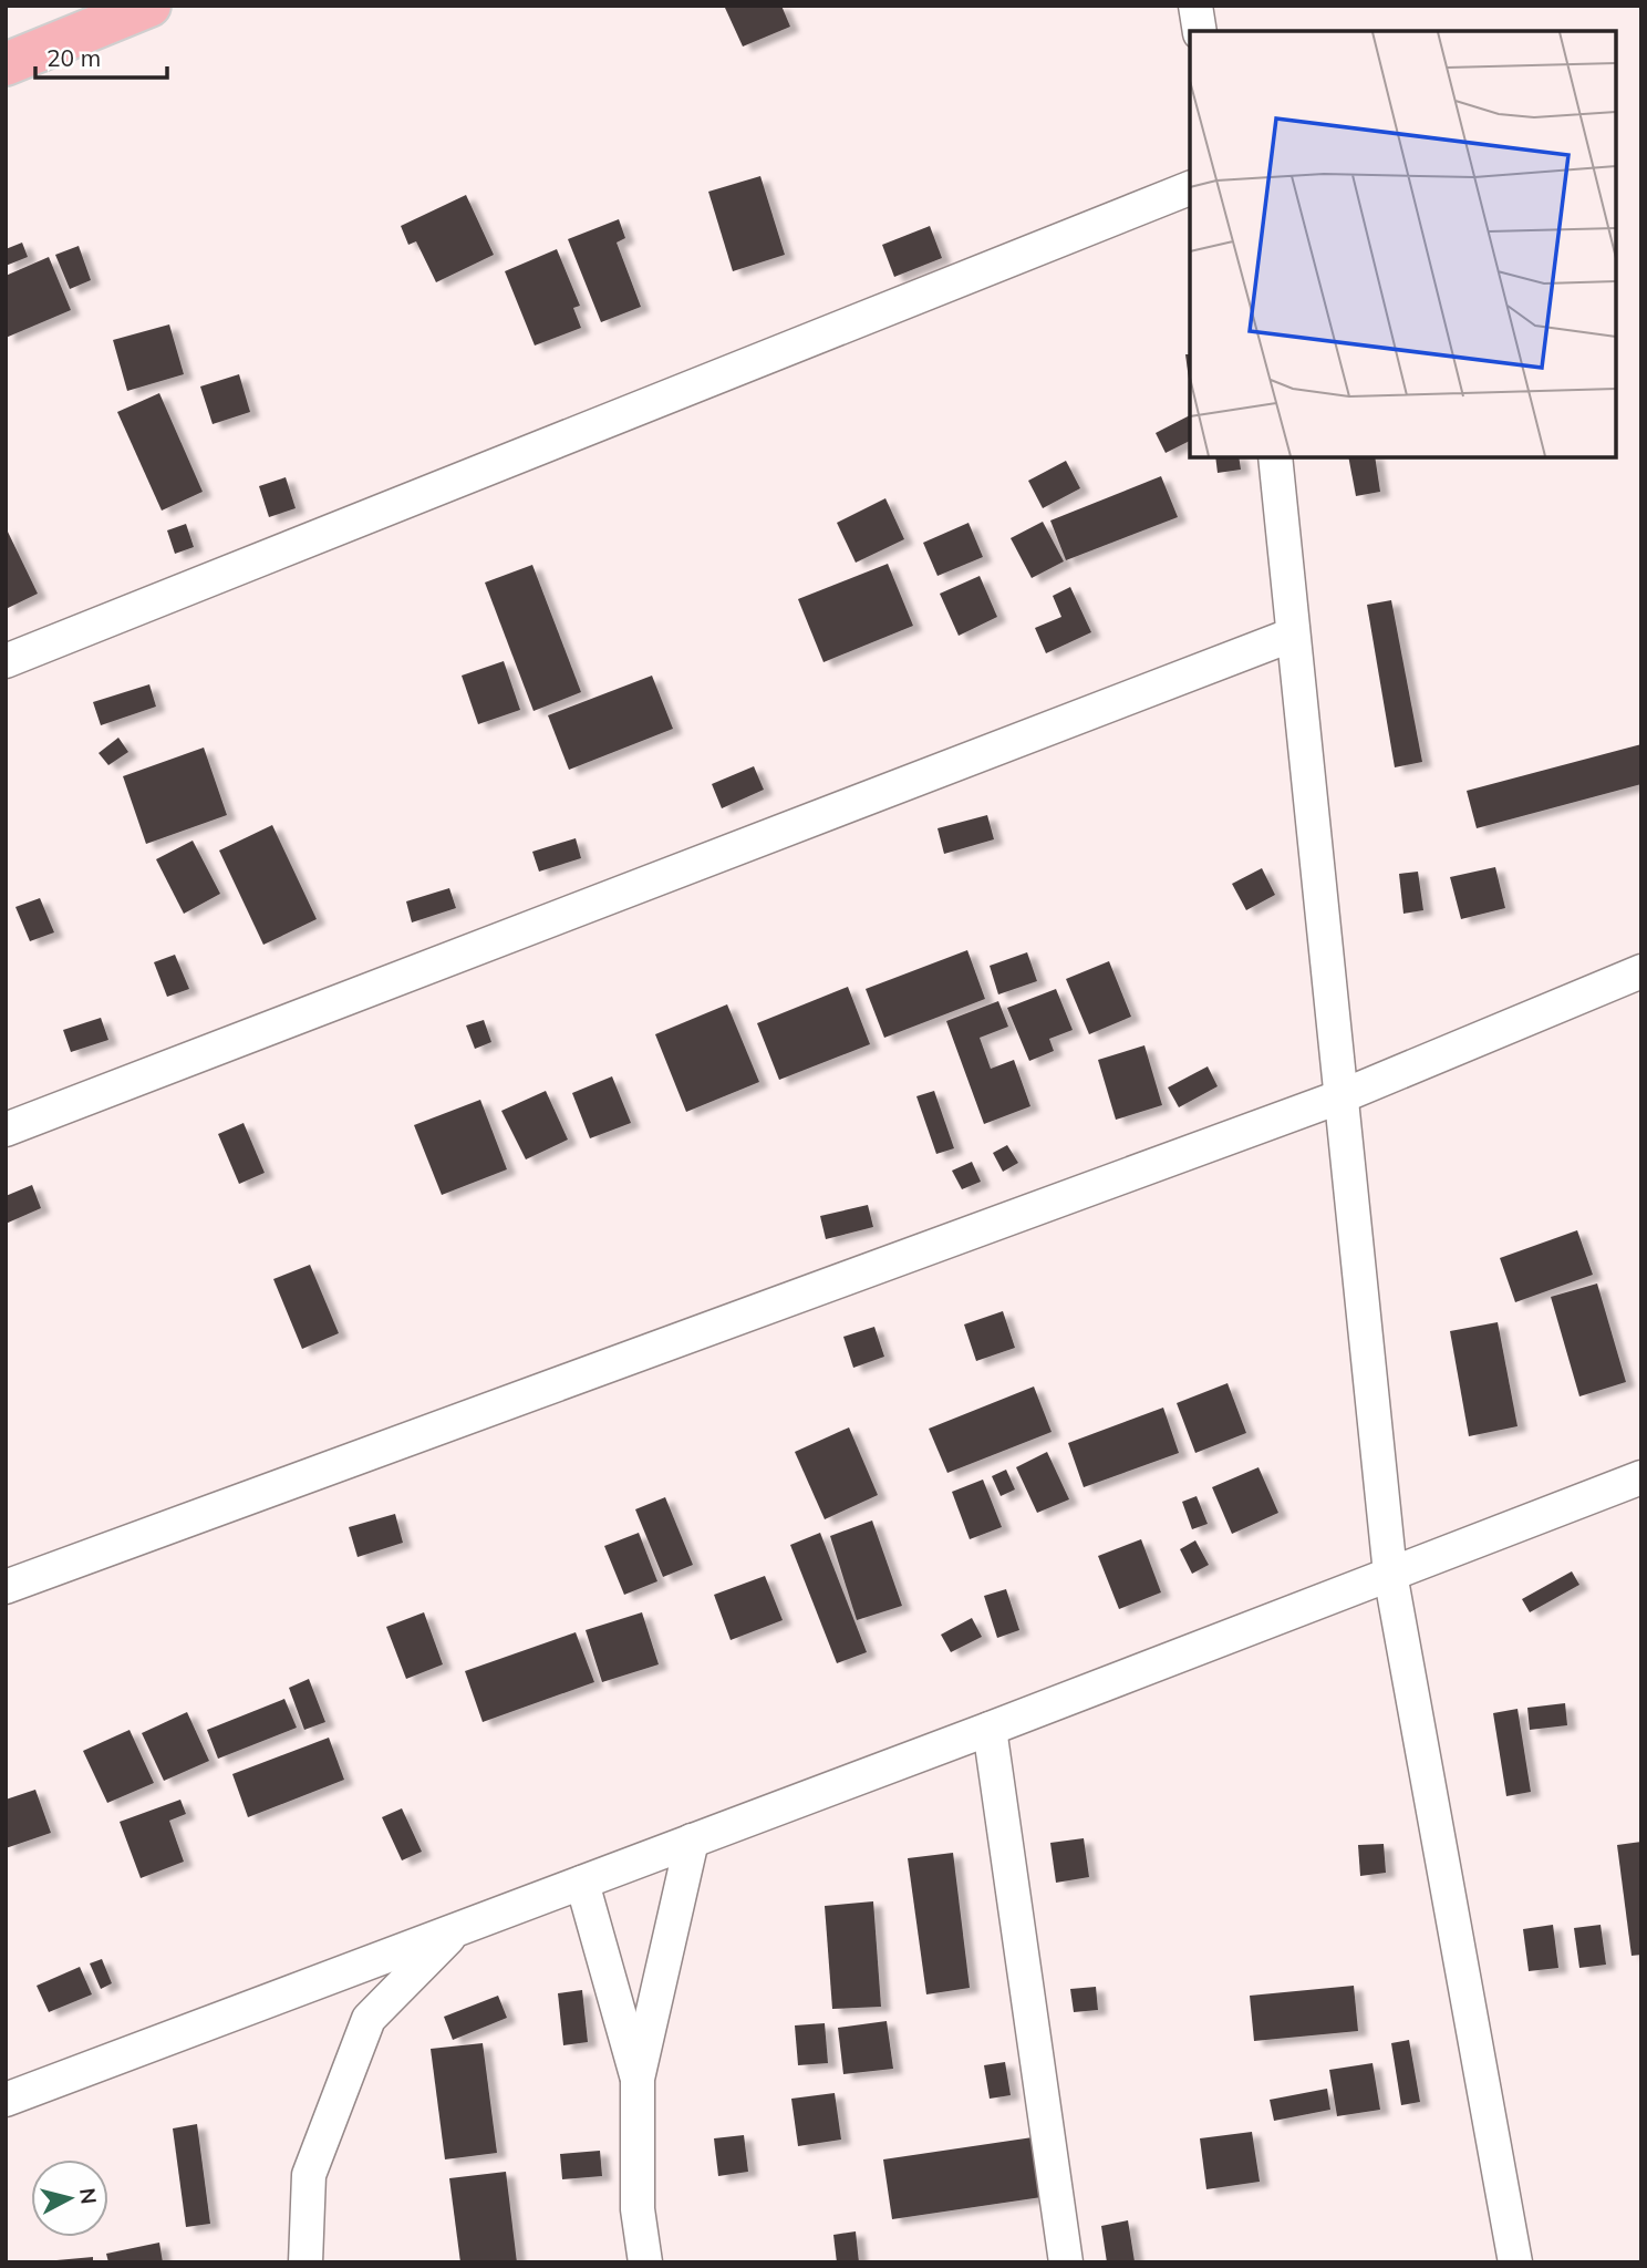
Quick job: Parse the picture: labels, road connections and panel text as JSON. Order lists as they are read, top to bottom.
{
  "scale_bar": "20 m",
  "north": "right"
}
